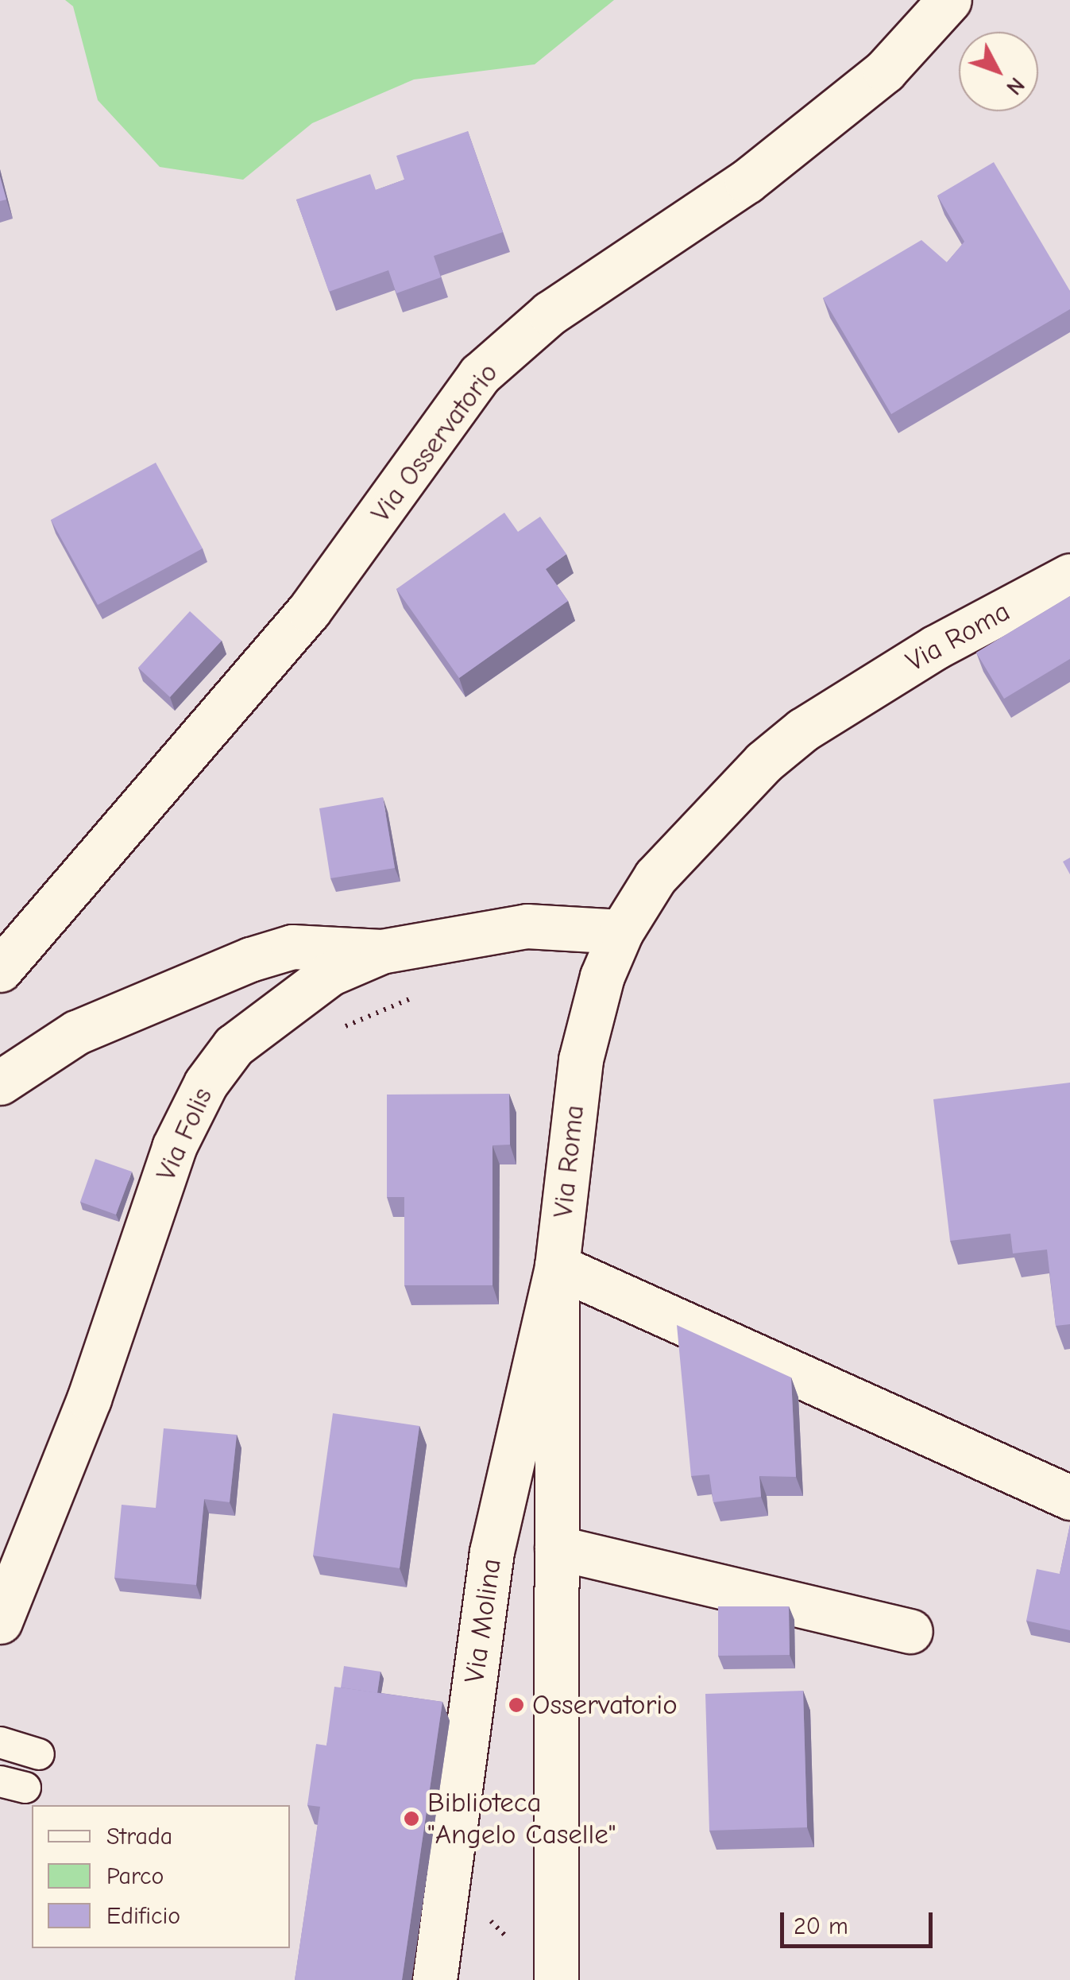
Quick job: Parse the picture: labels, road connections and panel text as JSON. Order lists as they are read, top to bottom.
{
  "streets": {
    "street": [
      "Via Osservatorio",
      "Via Roma",
      "Via Folis",
      "Via Molina"
    ]
  },
  "crossings": [
    ["Via Roma", "Via Folis"],
    ["Via Roma", "Via Molina"]
  ],
  "places": ["Osservatorio", "Biblioteca \"Angelo Caselle\""],
  "legend": ["Strada", "Parco", "Edificio"],
  "scale_bar": "20 m",
  "north": "bottom right"
}
